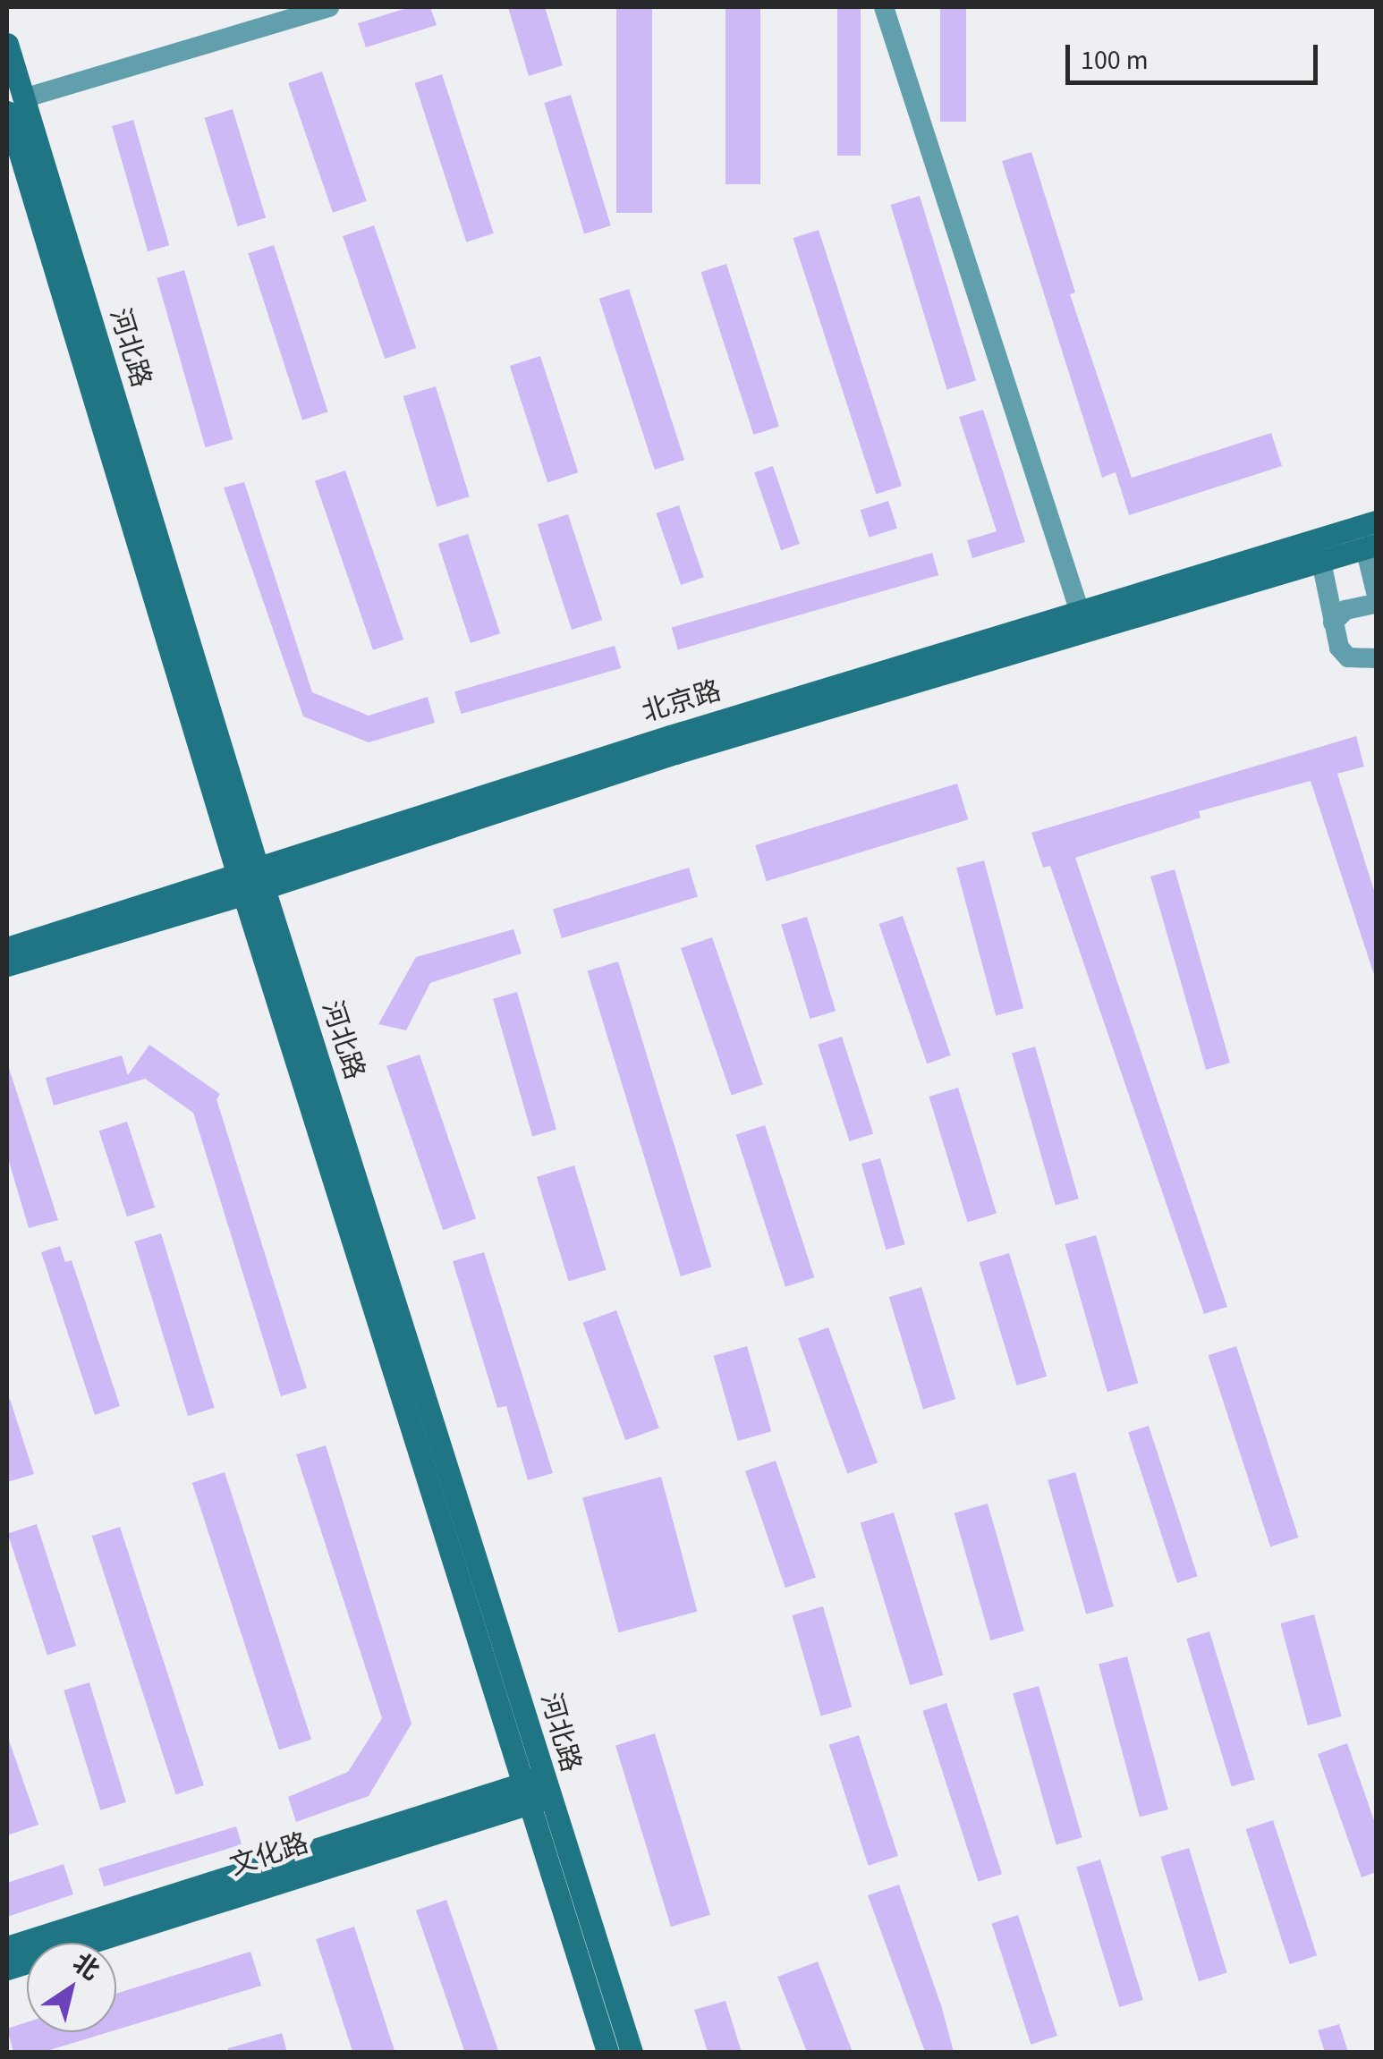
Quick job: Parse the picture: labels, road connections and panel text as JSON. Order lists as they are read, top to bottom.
{
  "streets": {
    "street": ["河北路", "北京路", "文化路"]
  },
  "crossings": [
    ["河北路", "北京路"],
    ["河北路", "文化路"]
  ],
  "scale_bar": "100 m",
  "north": "top right"
}
